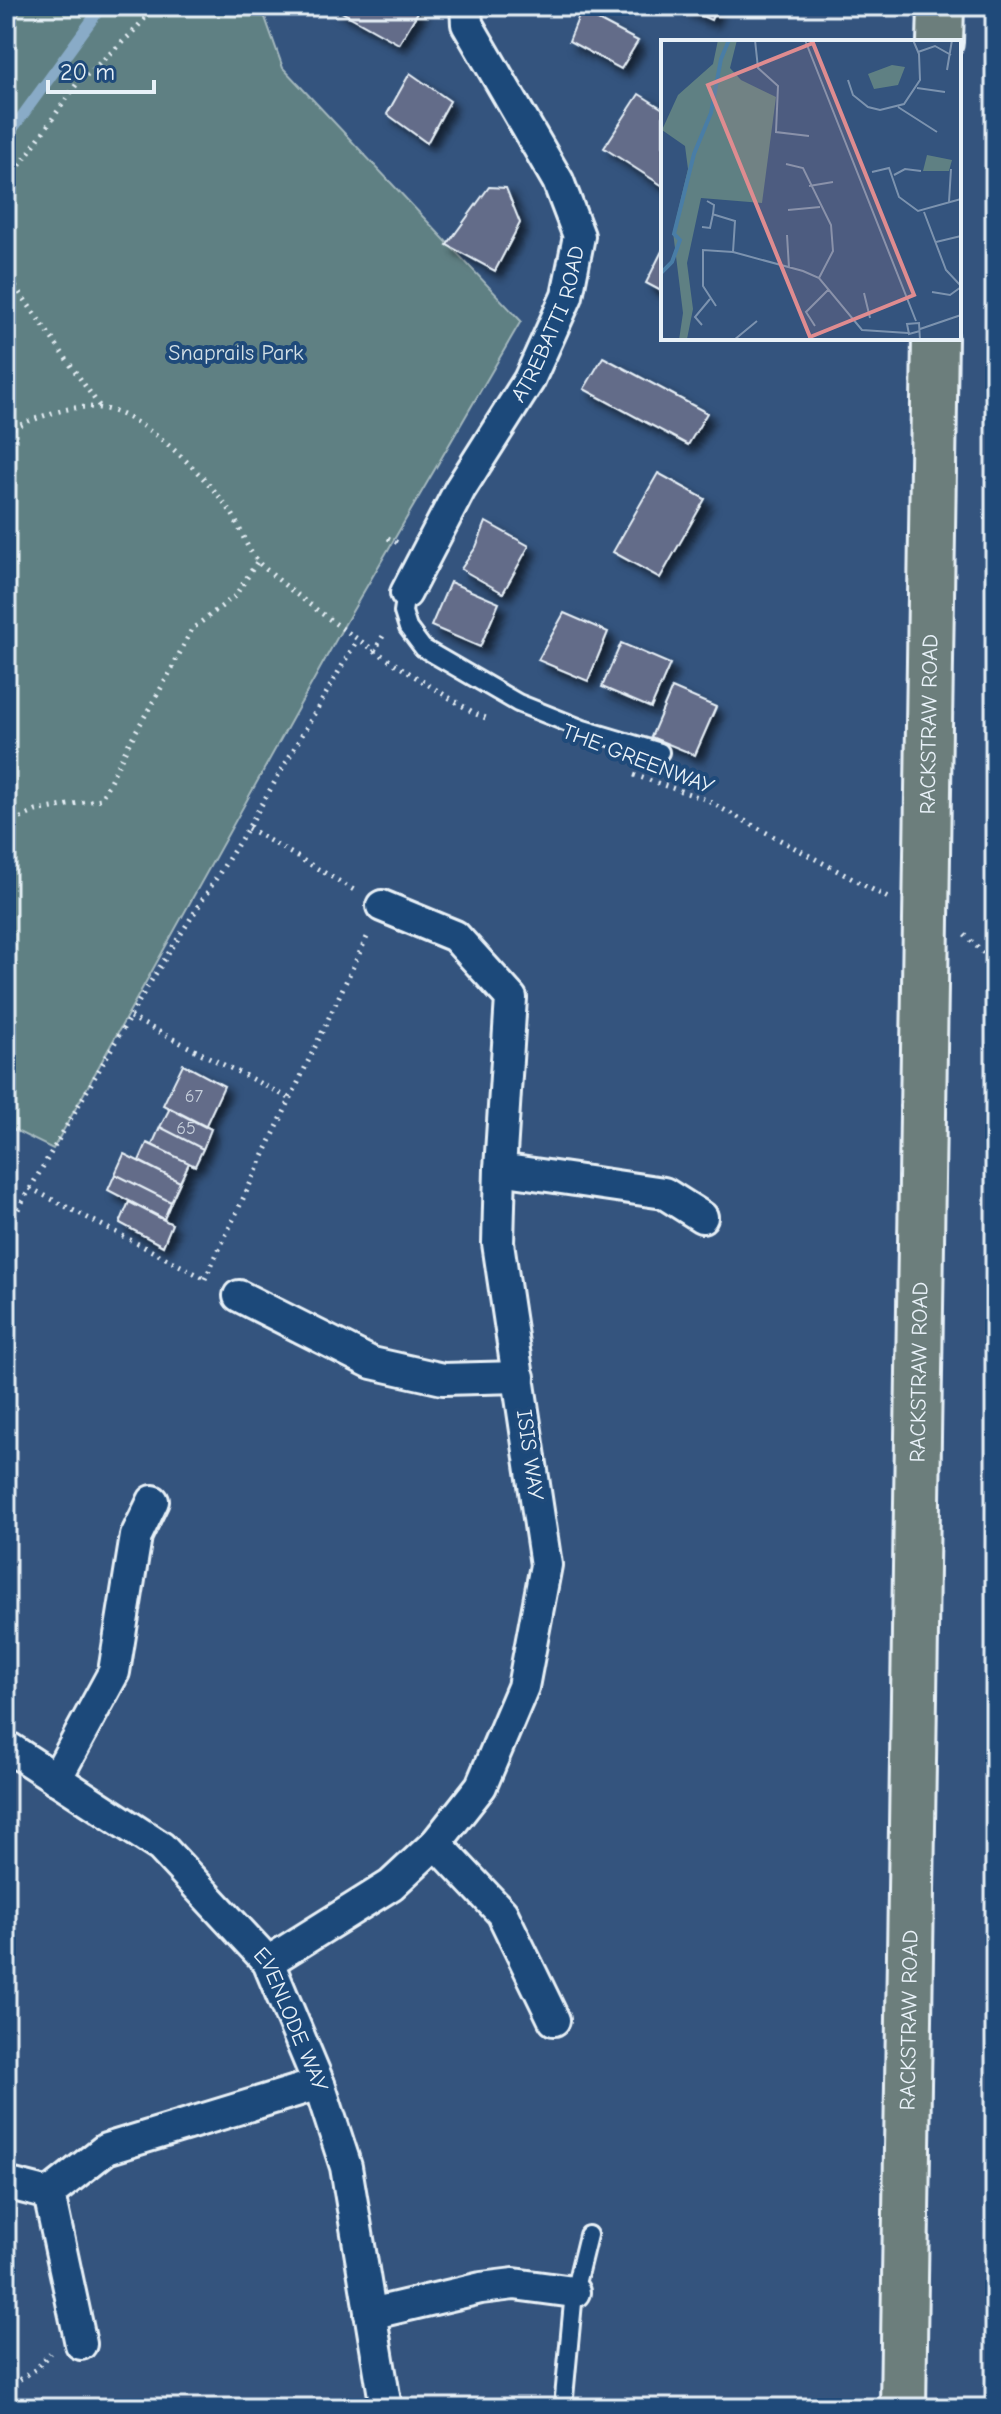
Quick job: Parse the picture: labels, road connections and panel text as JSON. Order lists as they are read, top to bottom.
{
  "streets": {
    "main road": ["RACKSTRAW ROAD"],
    "street": ["ATREBATTI ROAD", "ISIS WAY", "EVENLODE WAY"],
    "path": ["THE GREENWAY"]
  },
  "crossings": [
    ["ISIS WAY", "EVENLODE WAY"]
  ],
  "parks": ["Snaprails Park"],
  "house_numbers": ["67", "65"],
  "scale_bar": "20 m"
}
